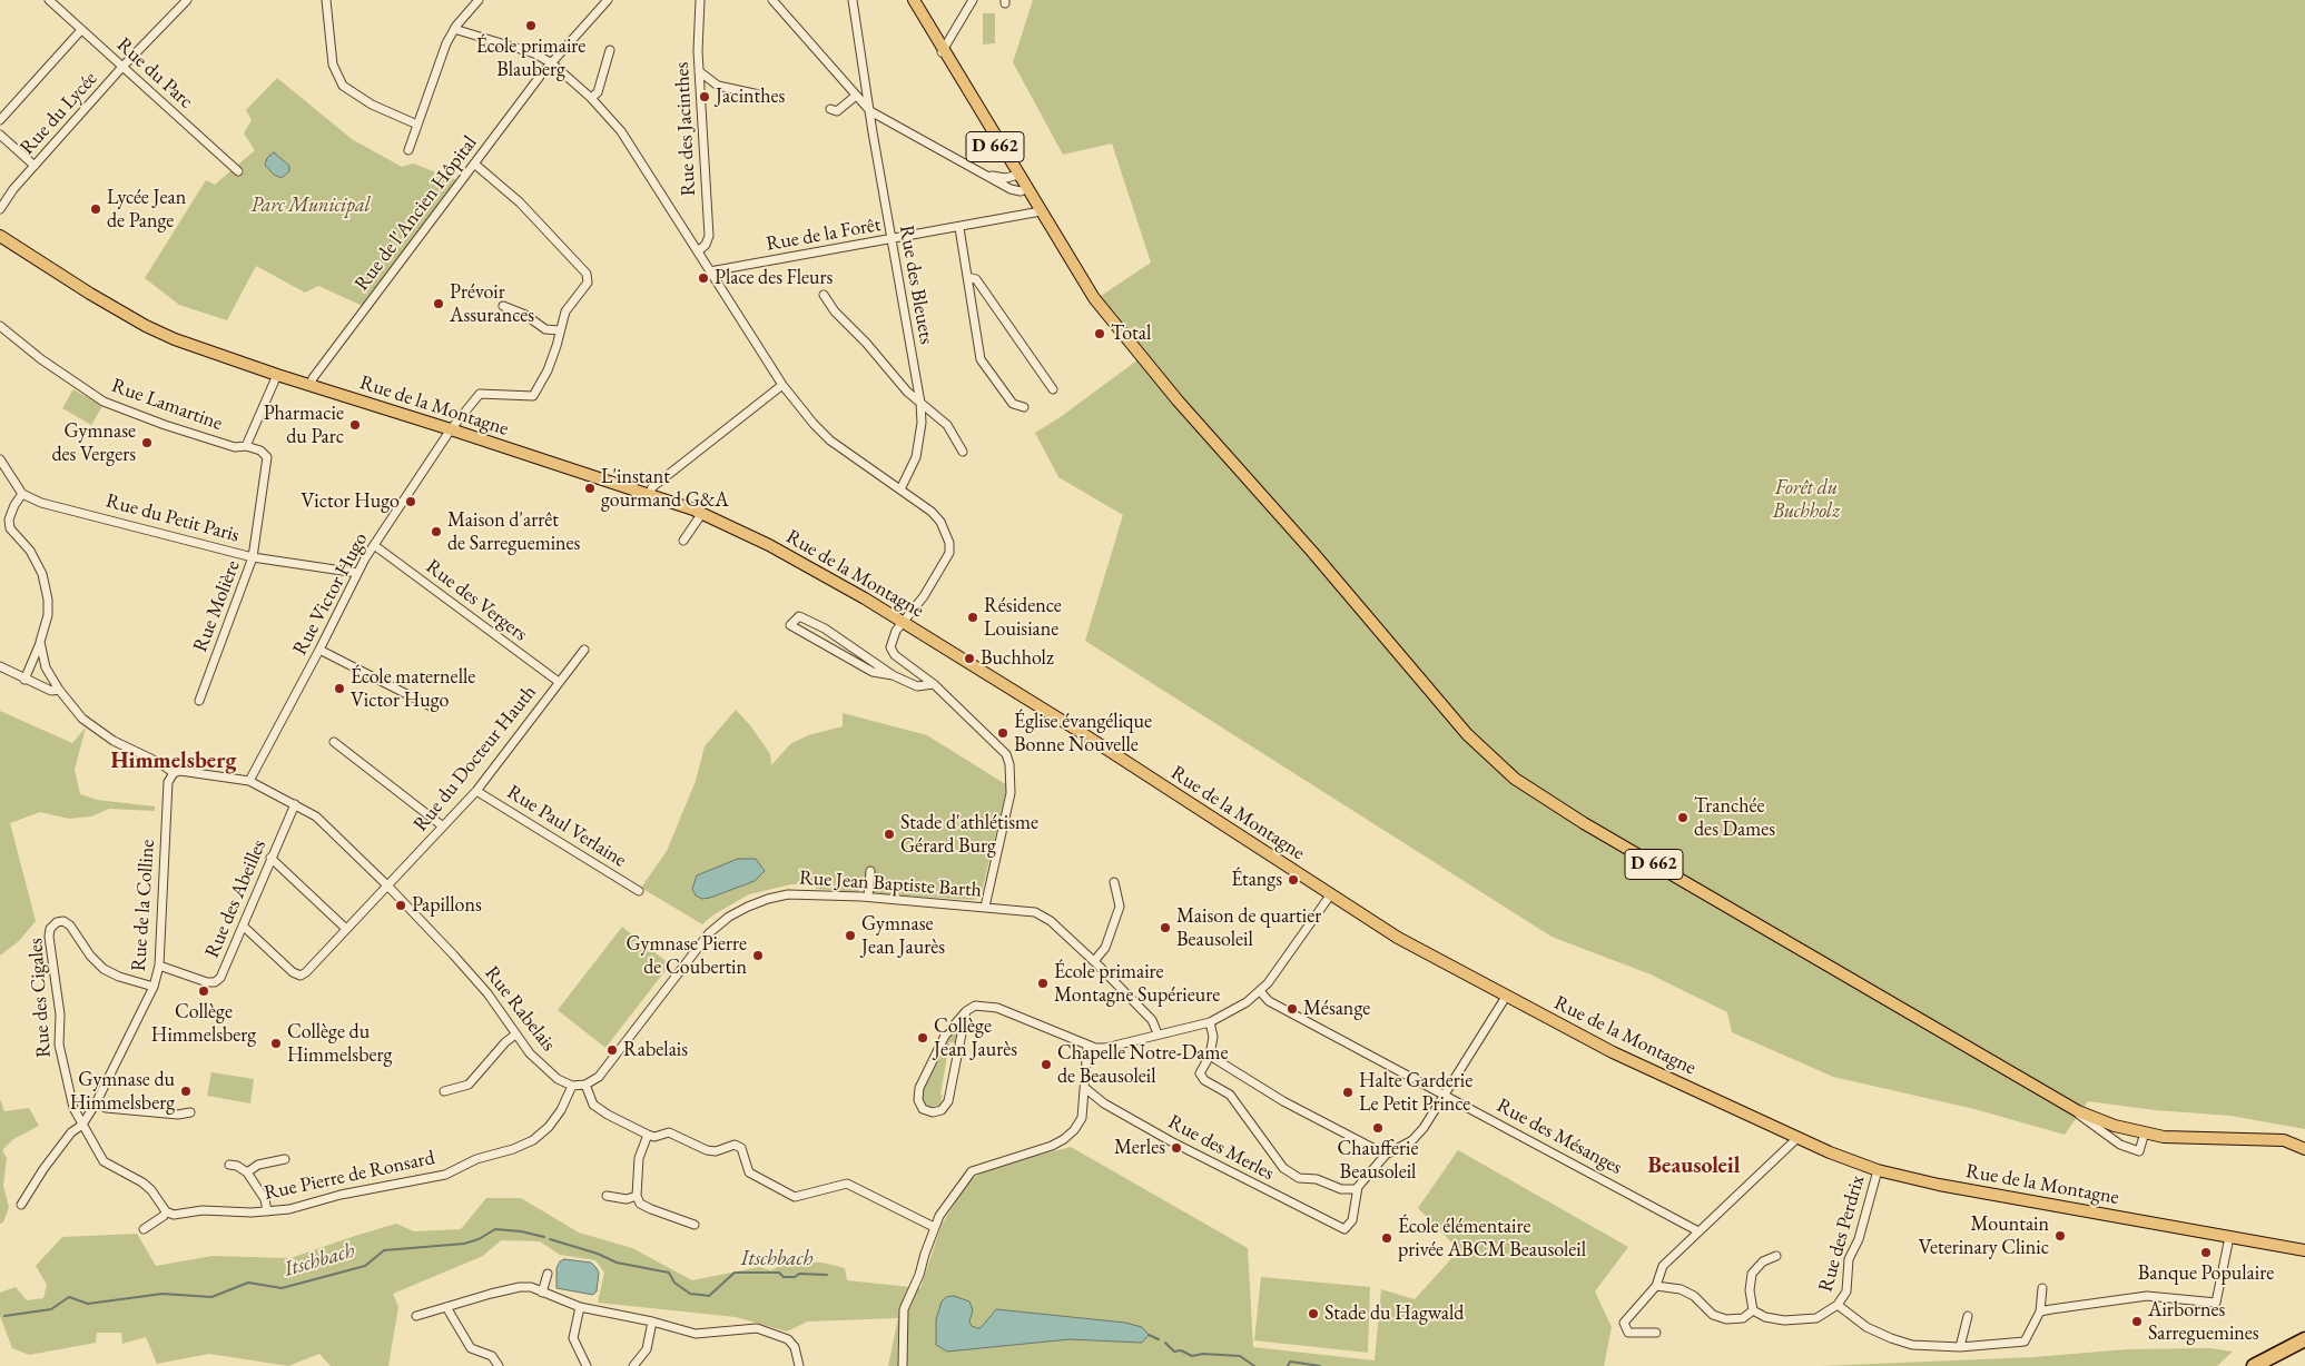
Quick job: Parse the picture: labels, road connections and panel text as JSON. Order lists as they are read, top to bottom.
{
  "streets": {
    "main road": ["D 662", "Rue de la Montagne"],
    "street": [
      "Rue du Parc",
      "Rue du Lycée",
      "Rue des Jacinthes",
      "Rue de l'Ancien Hôpital",
      "Rue de la Forêt",
      "Rue des Bleuets",
      "Rue Lamartine",
      "Rue du Petit Paris",
      "Rue Victor Hugo",
      "Rue des Vergers",
      "Rue Molière",
      "Rue du Docteur Hauth",
      "Rue Paul Verlaine",
      "Rue Jean Baptiste Barth",
      "Rue des Abeilles",
      "Rue de la Colline",
      "Rue des Cigales",
      "Rue Rabelais",
      "Rue des Mésanges",
      "Rue des Merles",
      "Rue Pierre de Ronsard",
      "Rue des Perdrix"
    ]
  },
  "crossings": [
    ["Rue du Parc", "Rue du Lycée"],
    ["D 662", "Rue de la Forêt"],
    ["Rue de l'Ancien Hôpital", "Rue de la Montagne"],
    ["Rue de la Forêt", "Rue des Bleuets"],
    ["Rue Lamartine", "Rue Molière"],
    ["Rue de la Montagne", "Rue Victor Hugo"],
    ["Rue de la Montagne", "Rue des Perdrix"],
    ["Rue du Petit Paris", "Rue Victor Hugo"],
    ["Rue du Petit Paris", "Rue Molière"],
    ["Rue Victor Hugo", "Rue des Vergers"],
    ["Rue Victor Hugo", "Rue Rabelais"],
    ["Rue des Vergers", "Rue du Docteur Hauth"],
    ["Rue du Docteur Hauth", "Rue Paul Verlaine"],
    ["Rue du Docteur Hauth", "Rue des Abeilles"],
    ["Rue du Docteur Hauth", "Rue Rabelais"],
    ["Rue des Abeilles", "Rue de la Colline"],
    ["Rue des Abeilles", "Rue Rabelais"],
    ["Rue de la Colline", "Rue des Cigales"],
    ["Rue de la Colline", "Rue Rabelais"],
    ["Rue Rabelais", "Rue Pierre de Ronsard"]
  ],
  "districts": ["Himmelsberg", "Beausoleil"],
  "water": ["Itschbach"],
  "parks": ["Parc Municipal", "Forêt du Buchholz"],
  "places": [
    "École primaire Blauberg",
    "Jacinthes",
    "Lycée Jean de Pange",
    "Place des Fleurs",
    "Prévoir Assurances",
    "Total",
    "Pharmacie du Parc",
    "Gymnase des Vergers",
    "L'instant gourmand G&A",
    "Victor Hugo",
    "Maison d'arrêt de Sarreguemines",
    "Résidence Louisiane",
    "Buchholz",
    "École maternelle Victor Hugo",
    "Église évangélique Bonne Nouvelle",
    "Tranchée des Dames",
    "Stade d'athlétisme Gérard Burg",
    "Étangs",
    "Papillons",
    "Maison de quartier Beausoleil",
    "Gymnase Jean Jaurès",
    "Gymnase Pierre de Coubertin",
    "École primaire Montagne Supérieure",
    "Collège Himmelsberg",
    "Mésange",
    "Collège Jean Jaurès",
    "Collège du Himmelsberg",
    "Rabelais",
    "Chapelle Notre-Dame de Beausoleil",
    "Gymnase du Himmelsberg",
    "Halte Garderie Le Petit Prince",
    "Chaufferie Beausoleil",
    "Merles",
    "Mountain Veterinary Clinic",
    "École élémentaire privée ABCM Beausoleil",
    "Banque Populaire",
    "Stade du Hagwald",
    "Airbornes Sarreguemines"
  ]
}
